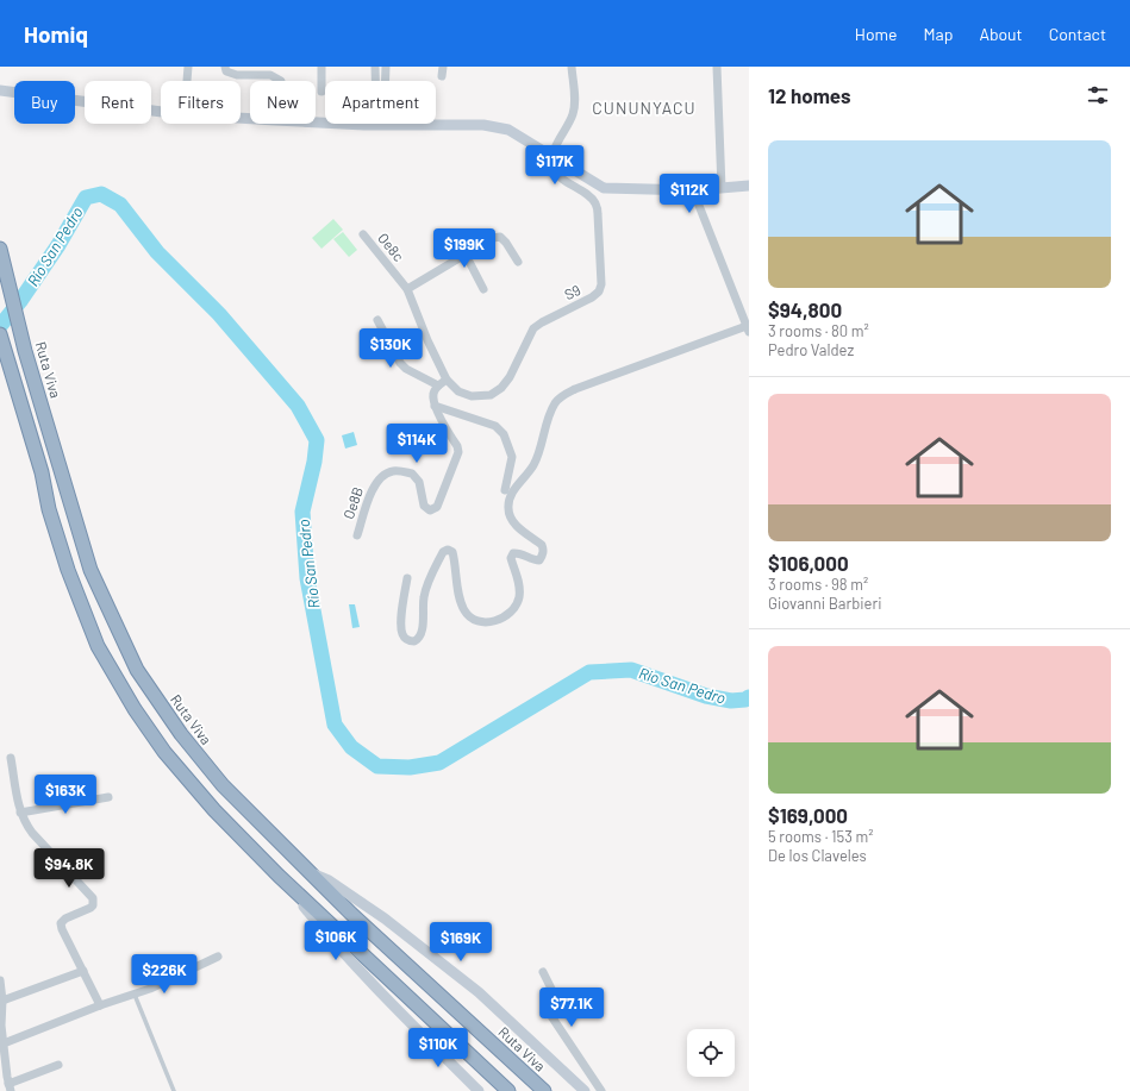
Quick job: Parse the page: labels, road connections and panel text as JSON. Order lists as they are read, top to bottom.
{
  "streets": {
    "highway": ["Ruta Viva"],
    "street": ["Oe8c", "S9", "Oe8B"]
  },
  "crossings": [
    ["Oe8c", "S9"]
  ],
  "districts": ["CUNUNYACU"],
  "water": ["Río San Pedro"],
  "page": {
    "header": "Homiq",
    "nav": [
      "Home",
      "Map",
      "About",
      "Contact"
    ],
    "heading": "12 homes",
    "chip": [
      "Buy",
      "Rent",
      "Filters",
      "New",
      "Apartment"
    ],
    "list": [
      {
        "name": "$94,800",
        "note": "3 rooms · 80 m² · Pedro Valdez"
      },
      {
        "name": "$106,000",
        "note": "3 rooms · 98 m² · Giovanni Barbieri"
      },
      {
        "name": "$169,000",
        "note": "5 rooms · 153 m² · De los Claveles"
      }
    ],
    "price": [
      "$117K",
      "$112K",
      "$199K",
      "$130K",
      "$114K",
      "$163K",
      "$94.8K",
      "$106K",
      "$169K",
      "$226K",
      "$77.1K",
      "$110K"
    ]
  }
}
